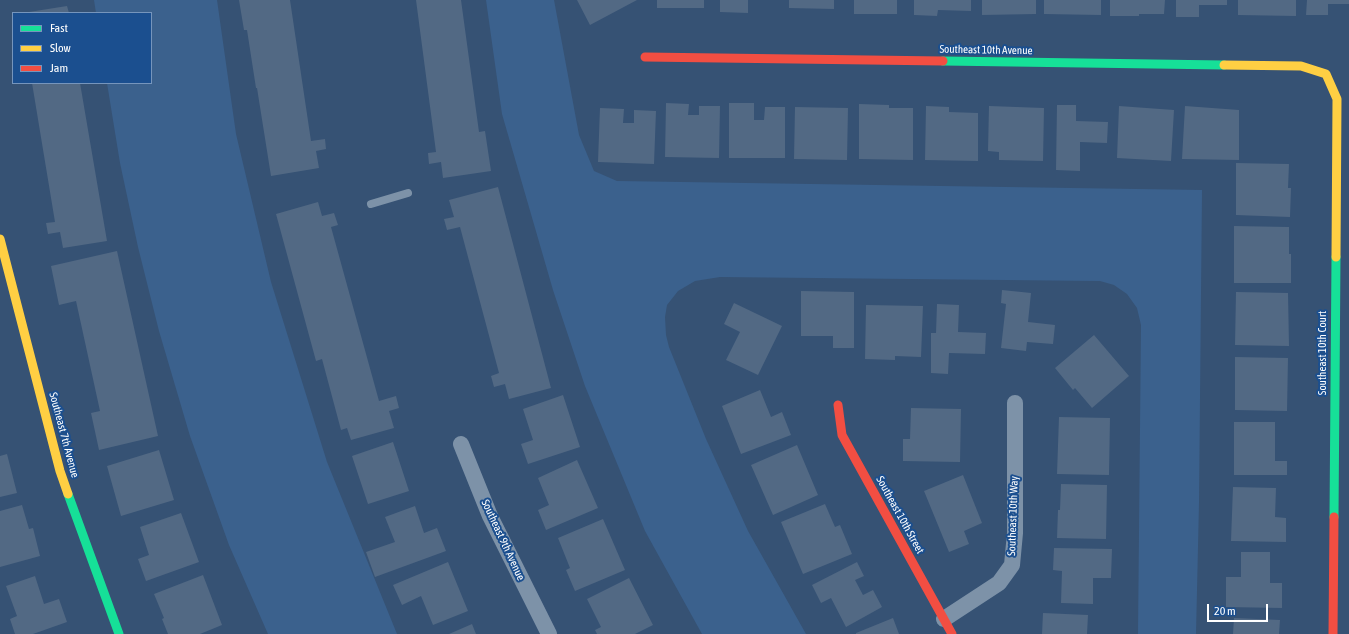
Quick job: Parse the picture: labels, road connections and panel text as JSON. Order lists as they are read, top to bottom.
{
  "streets": {
    "street": [
      "Southeast 10th Avenue",
      "Southeast 10th Court",
      "Southeast 7th Avenue",
      "Southeast 10th Street",
      "Southeast 10th Way",
      "Southeast 9th Avenue"
    ]
  },
  "crossings": [
    ["Southeast 10th Avenue", "Southeast 10th Court"],
    ["Southeast 10th Street", "Southeast 10th Way"]
  ],
  "legend": ["Fast", "Slow", "Jam"],
  "scale_bar": "20 m"
}
